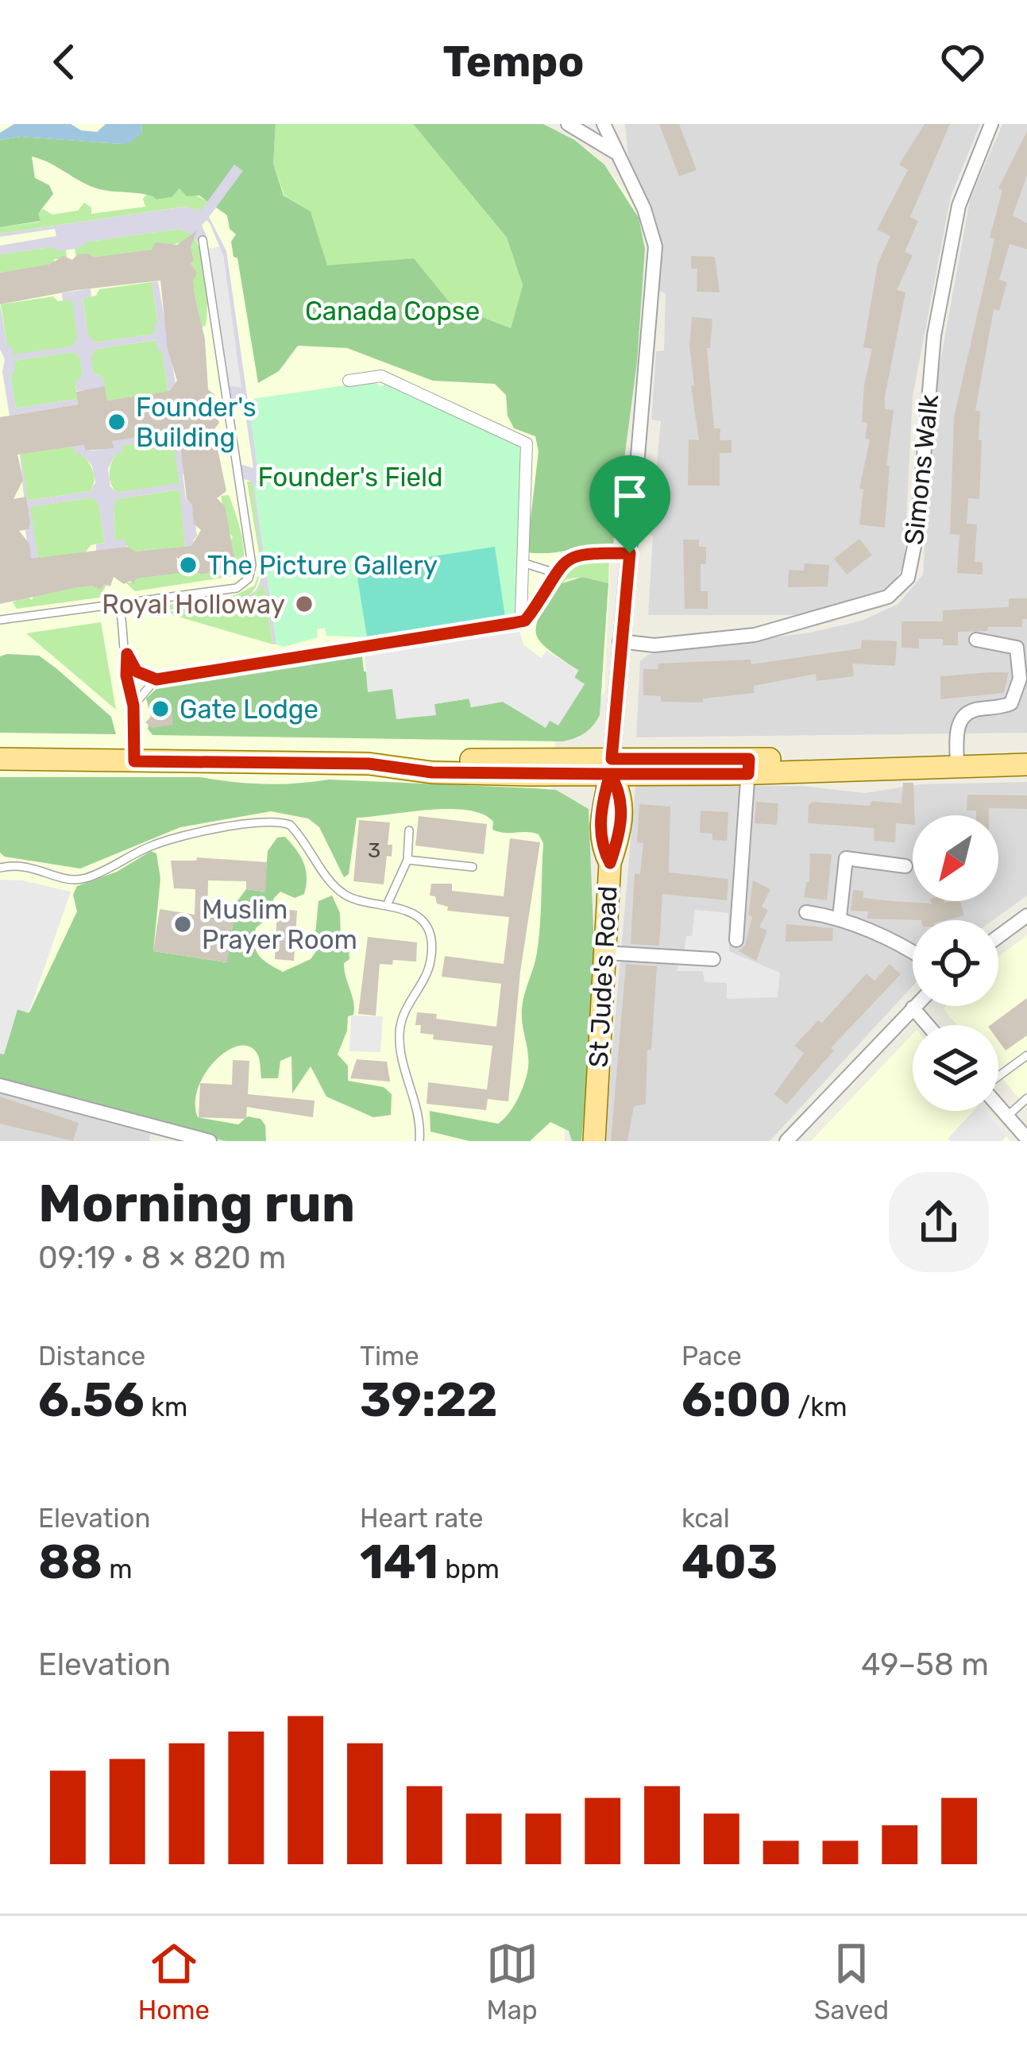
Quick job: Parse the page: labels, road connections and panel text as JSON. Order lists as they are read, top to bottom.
{
  "streets": {
    "main road": ["St Jude's Road"],
    "street": ["Simons Walk"]
  },
  "parks": ["Canada Copse", "Founder's Field"],
  "places": [
    "Founder's Building",
    "The Picture Gallery",
    "Royal Holloway",
    "Gate Lodge",
    "Muslim Prayer Room"
  ],
  "house_numbers": ["3"],
  "north": "bottom left",
  "page": {
    "header": "Tempo",
    "heading": ["Morning run", "09:19 · 8 × 820 m"],
    "stats": [
      ["Distance", "6.56 km"],
      ["Time", "39:22"],
      ["Pace", "6:00 /km"],
      ["Elevation", "88 m"],
      ["Heart rate", "141 bpm"],
      ["kcal", "403"]
    ],
    "chart": ["Elevation", "49–58 m"],
    "tabs": ["Home", "Map", "Saved"]
  }
}
